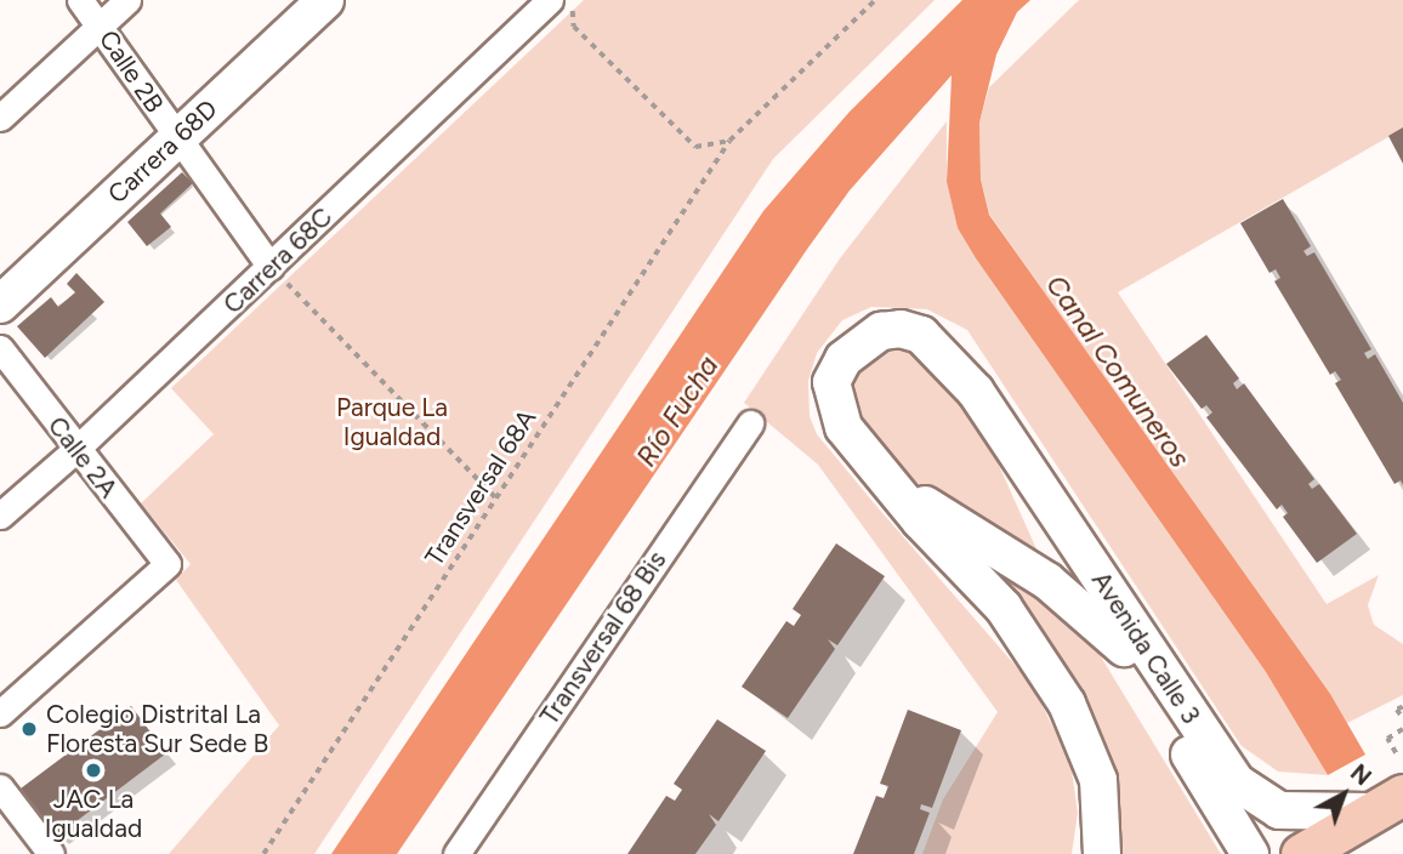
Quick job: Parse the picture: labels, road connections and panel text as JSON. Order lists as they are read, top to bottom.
{
  "streets": {
    "main road": ["Carrera 68D", "Avenida Calle 3"],
    "street": [
      "Calle 2B",
      "Carrera 68C",
      "Calle 2A",
      "Transversal 68 Bis"
    ],
    "path": ["Transversal 68A"]
  },
  "crossings": [
    ["Calle 2B", "Carrera 68D"],
    ["Calle 2B", "Carrera 68C"],
    ["Carrera 68C", "Calle 2A"]
  ],
  "water": ["Canal Comuneros", "Río Fucha"],
  "parks": ["Parque La Igualdad"],
  "places": ["Colegio Distrital La Floresta Sur Sede B", "JAC La Igualdad"],
  "north": "top right"
}
